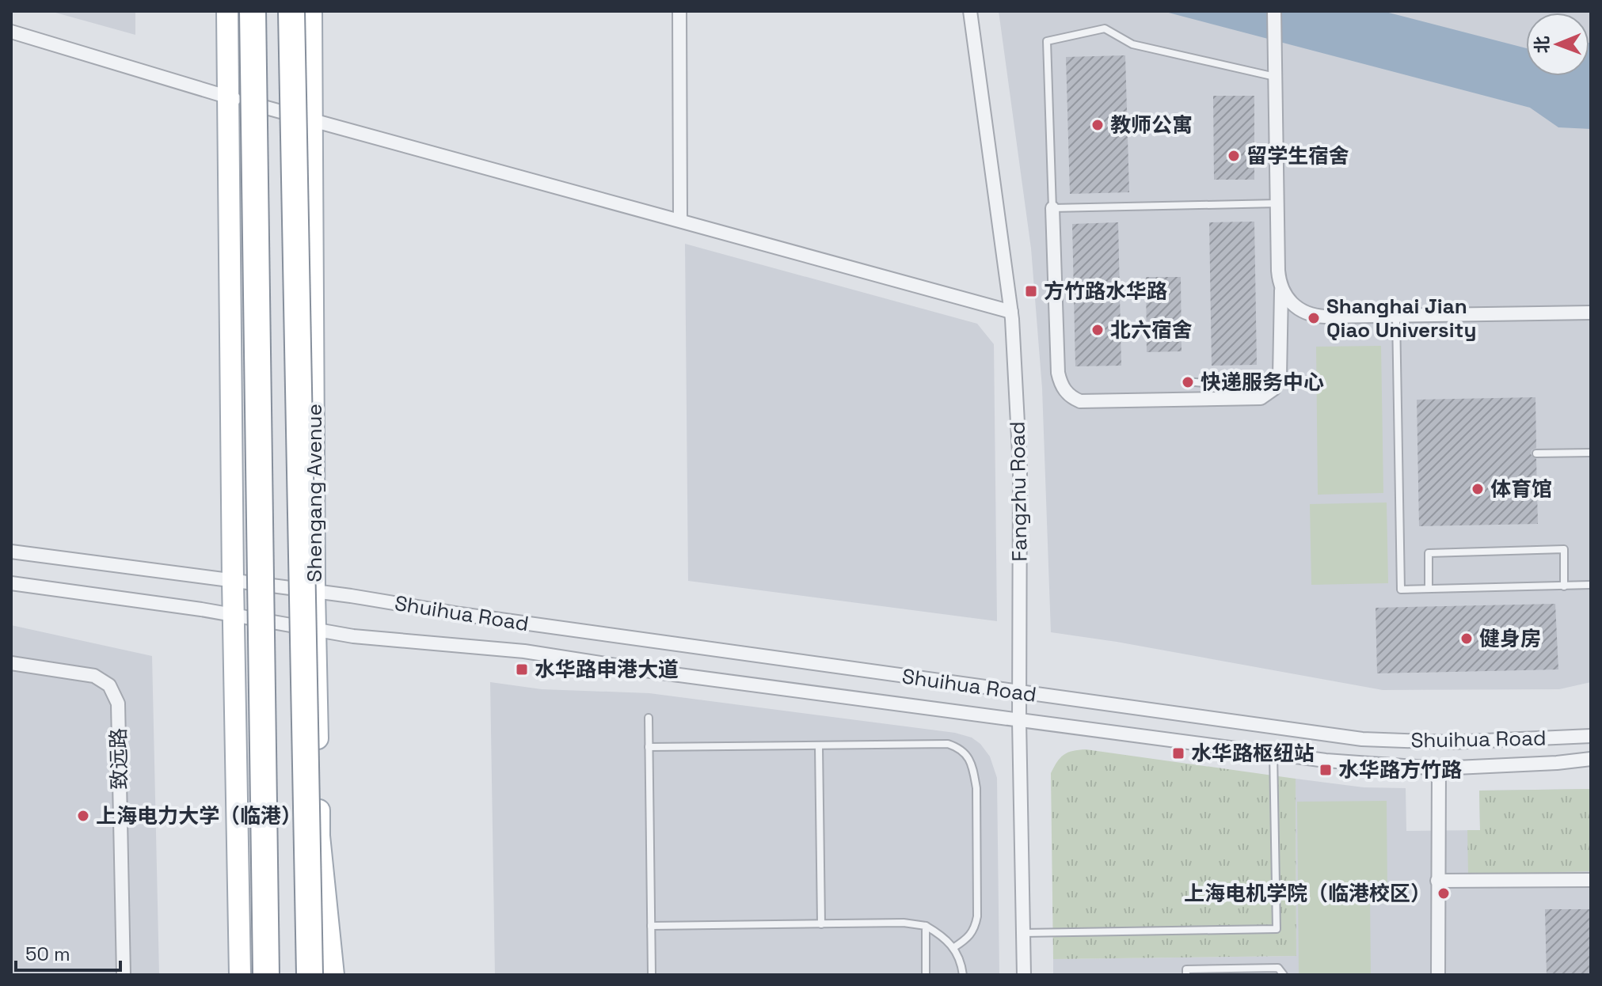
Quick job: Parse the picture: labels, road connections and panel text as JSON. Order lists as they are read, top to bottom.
{
  "streets": {
    "main road": ["Shengang Avenue"],
    "street": ["Fangzhu Road", "Shuihua Road", "致远路"]
  },
  "crossings": [
    ["Fangzhu Road", "Shuihua Road"],
    ["Shengang Avenue", "Shuihua Road"]
  ],
  "places": {
    "other": [
      "教师公寓",
      "留学生宿舍",
      "Shanghai Jian Qiao University",
      "北六宿舍",
      "快递服务中心",
      "体育馆",
      "健身房",
      "上海电力大学（临港）",
      "上海电机学院（临港校区）"
    ],
    "transit": [
      "方竹路水华路",
      "水华路申港大道",
      "水华路枢纽站",
      "水华路方竹路"
    ]
  },
  "scale_bar": "50 m",
  "north": "left"
}
